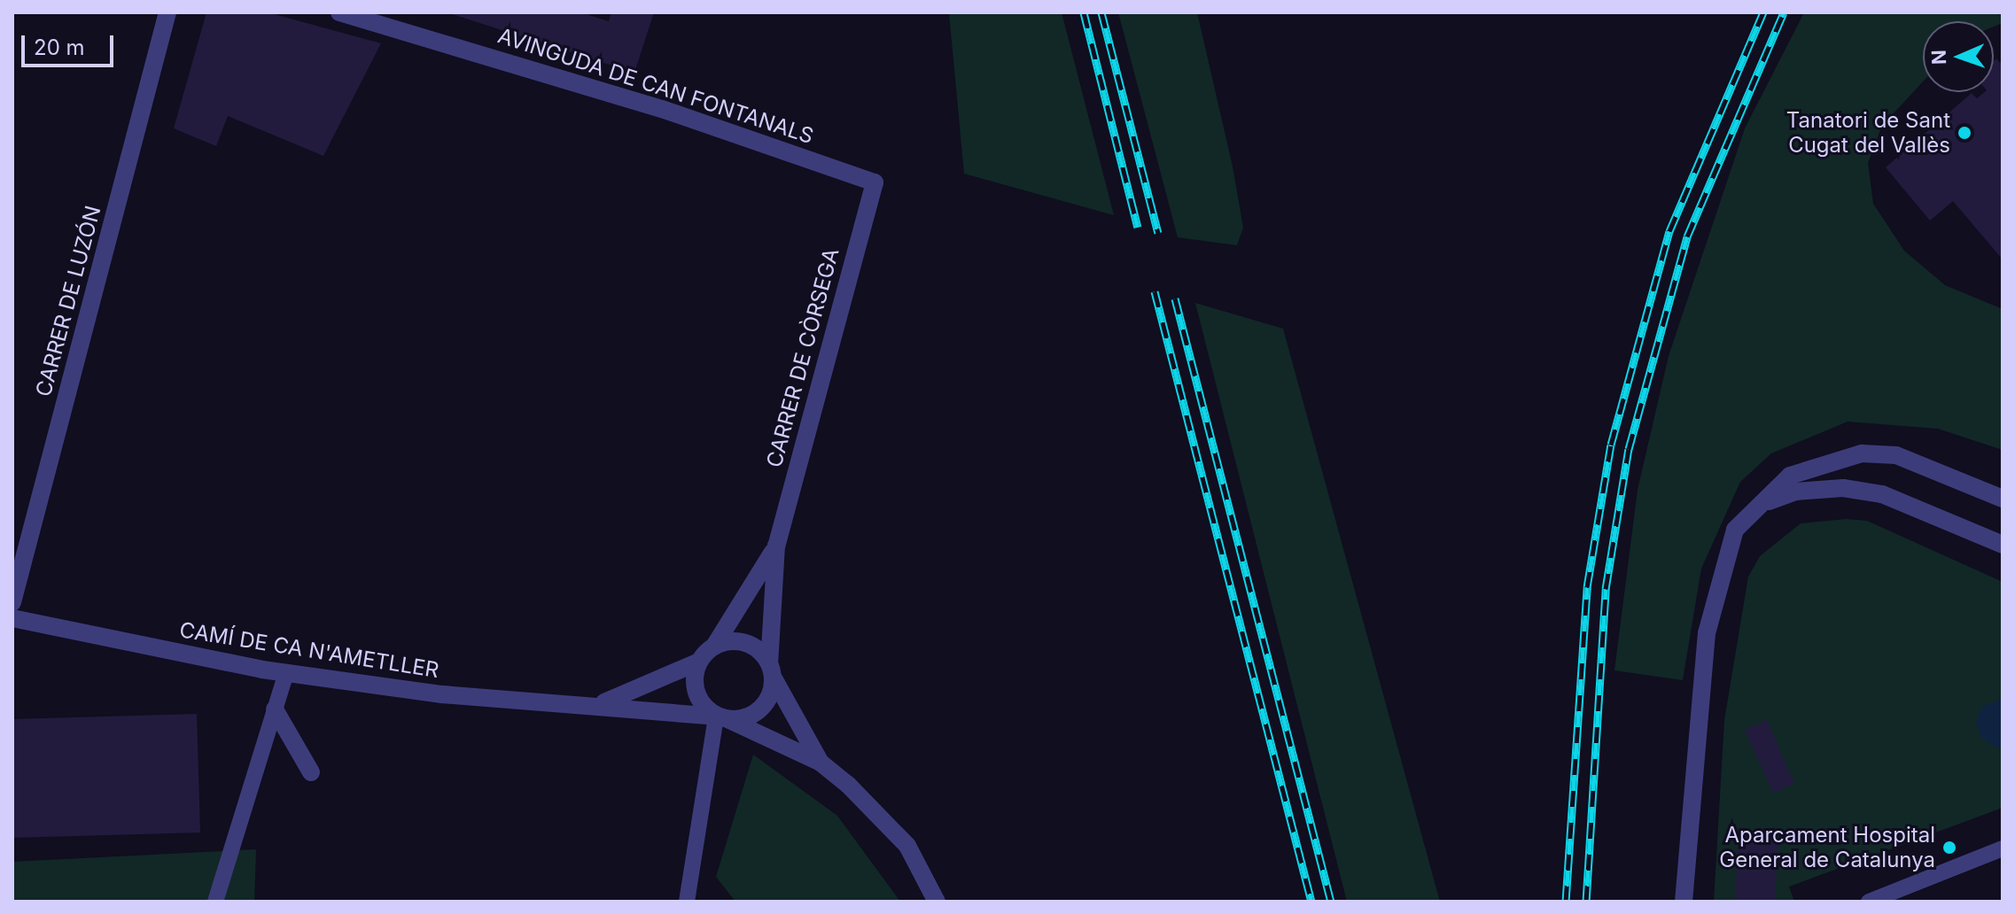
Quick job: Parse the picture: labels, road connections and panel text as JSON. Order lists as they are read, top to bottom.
{
  "streets": {
    "street": [
      "AVINGUDA DE CAN FONTANALS",
      "CARRER DE LUZÓN",
      "CARRER DE CÒRSEGA",
      "CAMÍ DE CA N'AMETLLER"
    ]
  },
  "crossings": [
    ["AVINGUDA DE CAN FONTANALS", "CARRER DE CÒRSEGA"],
    ["CARRER DE CÒRSEGA", "CAMÍ DE CA N'AMETLLER"]
  ],
  "places": ["Tanatori de Sant Cugat del Vallès", "Aparcament Hospital General de Catalunya"],
  "scale_bar": "20 m",
  "north": "left"
}
